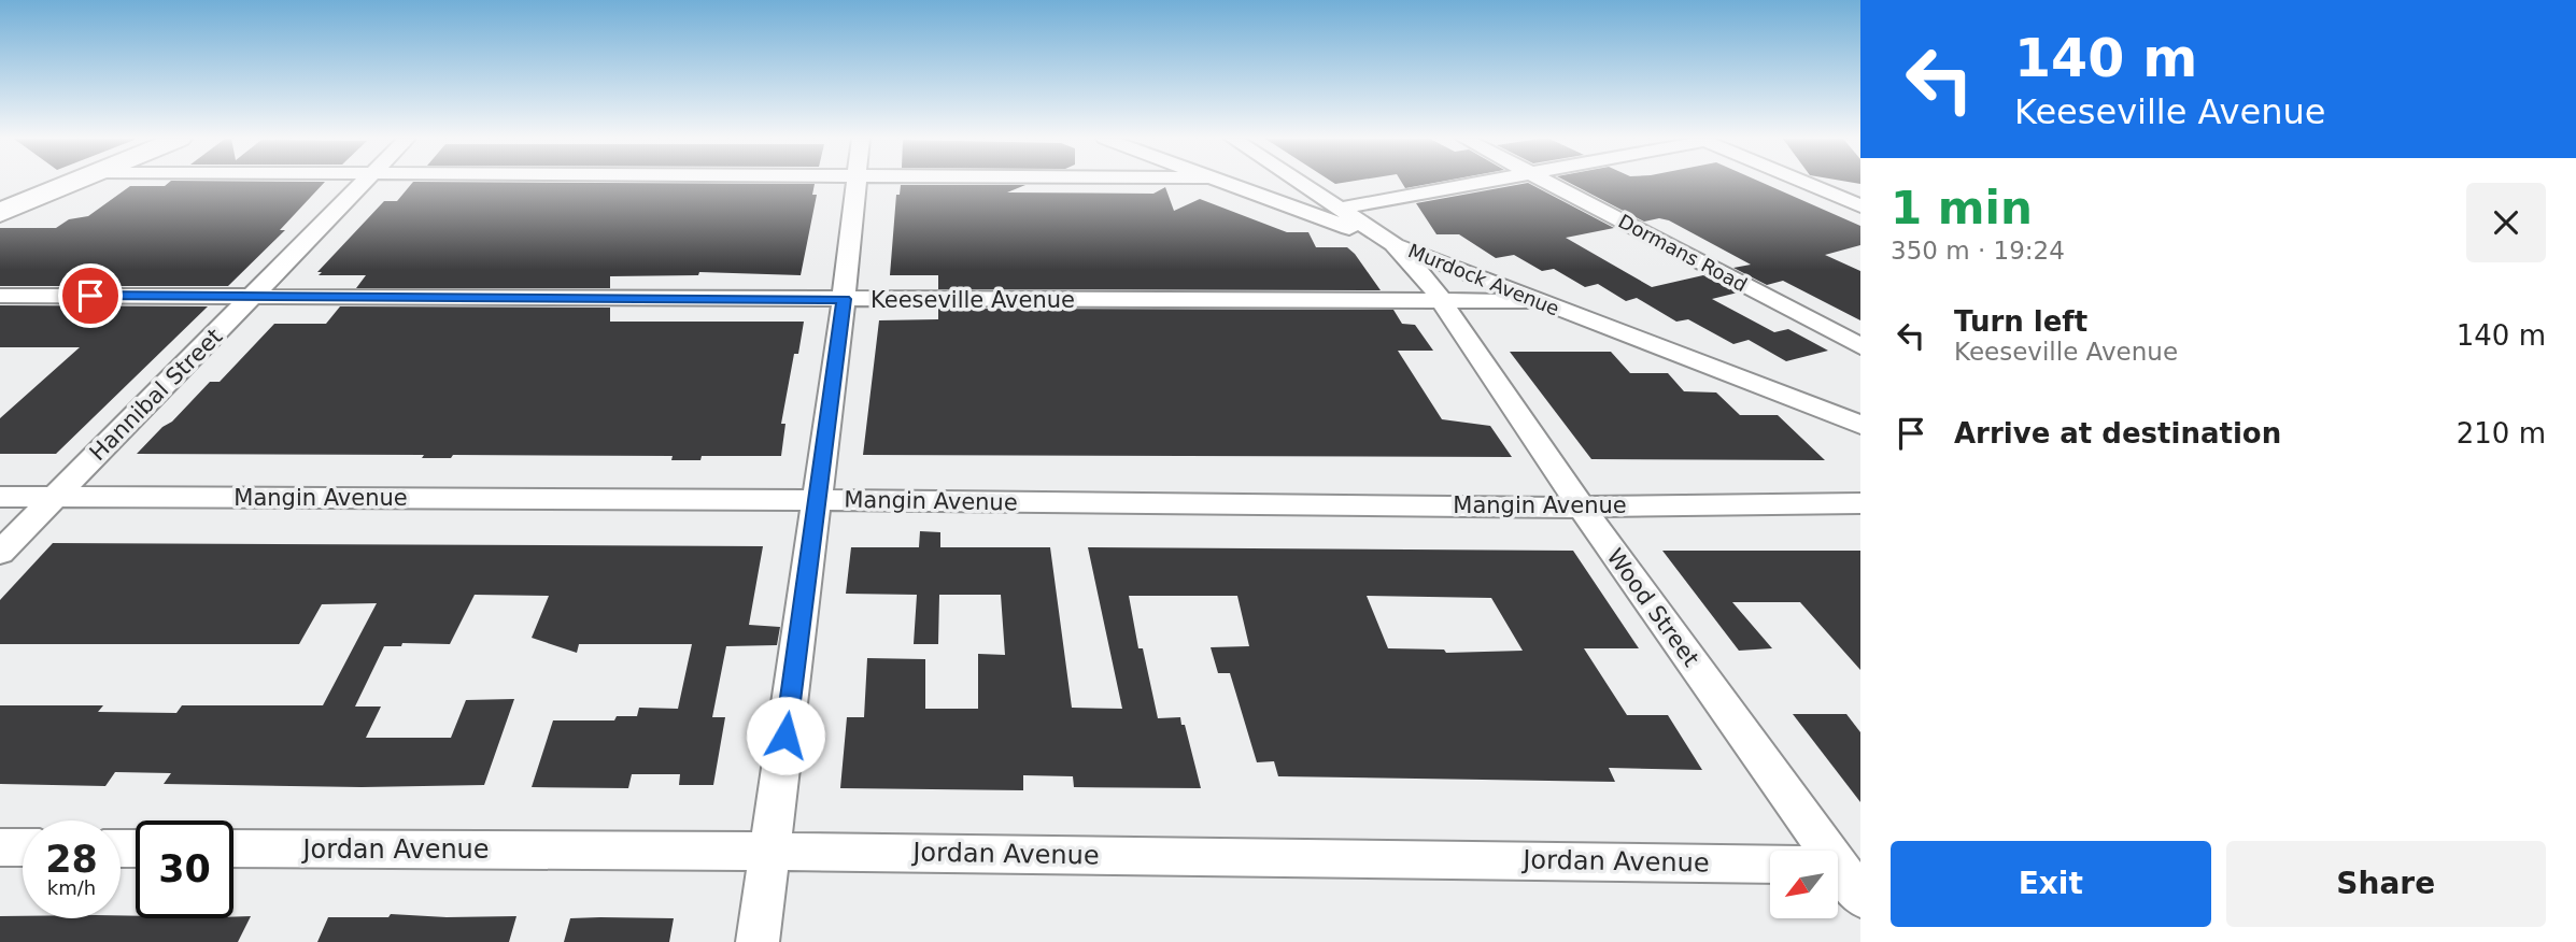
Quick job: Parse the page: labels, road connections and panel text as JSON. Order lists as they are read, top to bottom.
{
  "streets": {
    "street": [
      "Dormans Road",
      "Murdock Avenue",
      "Keeseville Avenue",
      "Hannibal Street",
      "Mangin Avenue",
      "Wood Street",
      "Jordan Avenue"
    ]
  },
  "crossings": [
    ["Murdock Avenue", "Keeseville Avenue"],
    ["Murdock Avenue", "Wood Street"],
    ["Keeseville Avenue", "Hannibal Street"],
    ["Keeseville Avenue", "Wood Street"],
    ["Hannibal Street", "Mangin Avenue"],
    ["Mangin Avenue", "Wood Street"]
  ],
  "north": "bottom left",
  "page": {
    "turn": ["140 m", "Keeseville Avenue"],
    "heading": ["1 min", "350 m · 19:24"],
    "list": [
      {
        "name": "Turn left",
        "note": "Keeseville Avenue",
        "value": "140 m"
      },
      {
        "name": "Arrive at destination",
        "value": "210 m"
      }
    ],
    "speed": "28 km/h",
    "limit": "30",
    "buttons": ["Exit", "Share"]
  }
}
